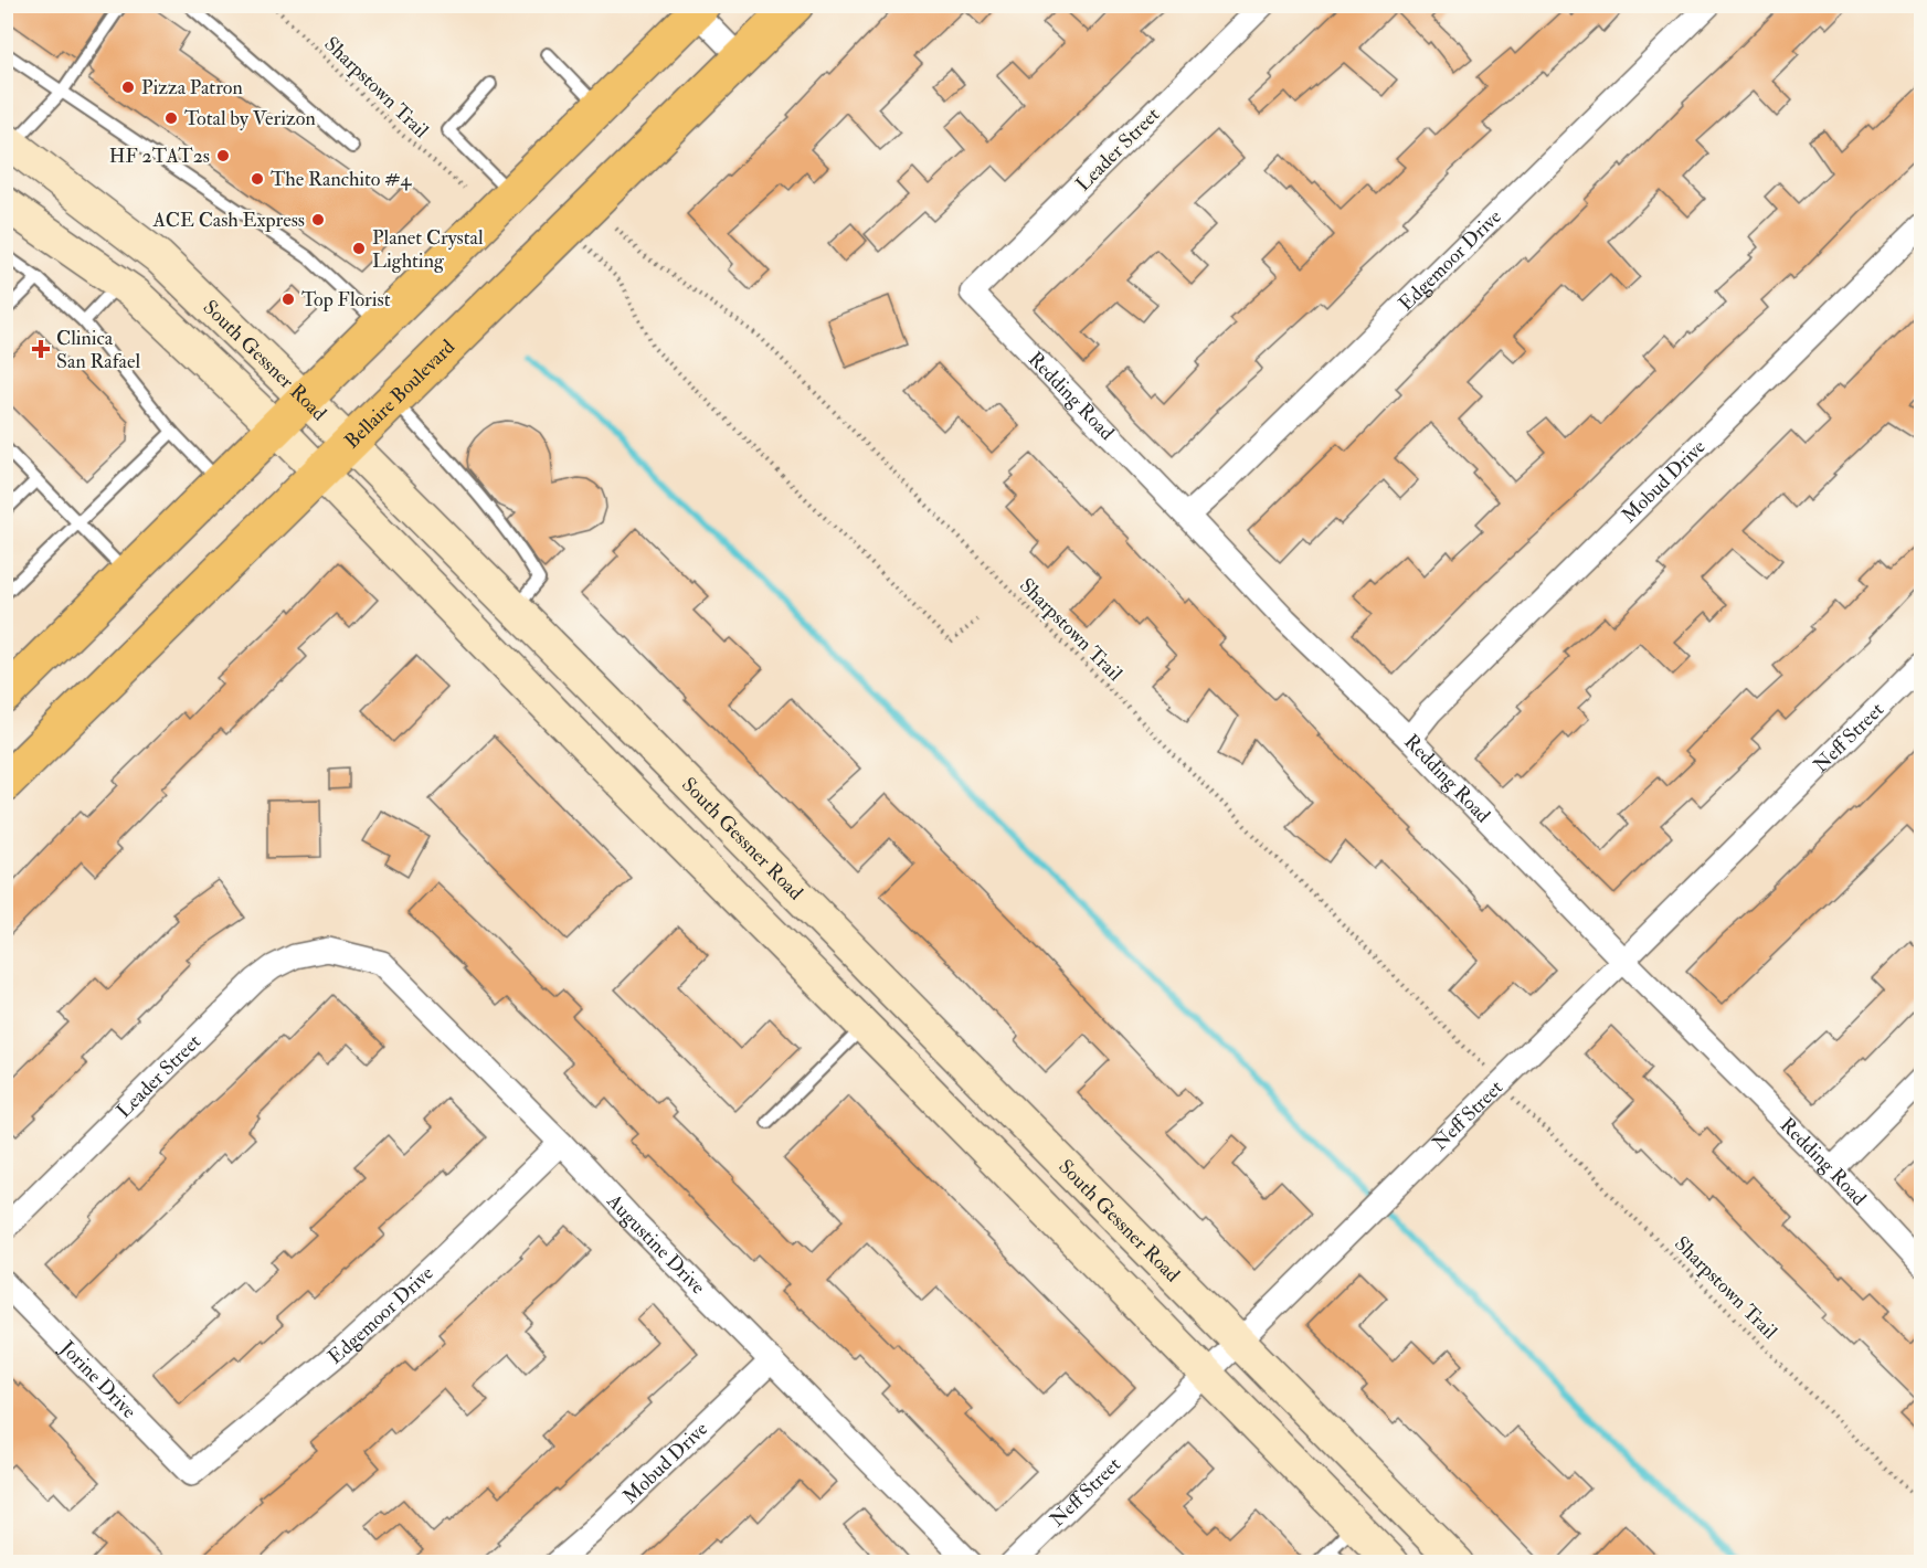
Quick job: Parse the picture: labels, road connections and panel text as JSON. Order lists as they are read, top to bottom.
{
  "streets": {
    "main road": ["South Gessner Road", "Bellaire Boulevard"],
    "street": [
      "Leader Street",
      "Edgemoor Drive",
      "Redding Road",
      "Mobud Drive",
      "Neff Street",
      "Augustine Drive",
      "Jorine Drive"
    ],
    "path": ["Sharpstown Trail"]
  },
  "crossings": [
    ["Leader Street", "Redding Road"],
    ["Leader Street", "Augustine Drive"],
    ["Edgemoor Drive", "Redding Road"],
    ["Edgemoor Drive", "Augustine Drive"],
    ["Edgemoor Drive", "Jorine Drive"],
    ["South Gessner Road", "Bellaire Boulevard"],
    ["South Gessner Road", "Neff Street"],
    ["Redding Road", "Mobud Drive"],
    ["Redding Road", "Neff Street"],
    ["Mobud Drive", "Augustine Drive"]
  ],
  "places": {
    "other": [
      "Pizza Patron",
      "Total by Verizon",
      "HF 2TAT2s",
      "The Ranchito #4",
      "ACE Cash Express",
      "Planet Crystal Lighting",
      "Top Florist"
    ],
    "health": ["Clinica San Rafael"]
  }
}
